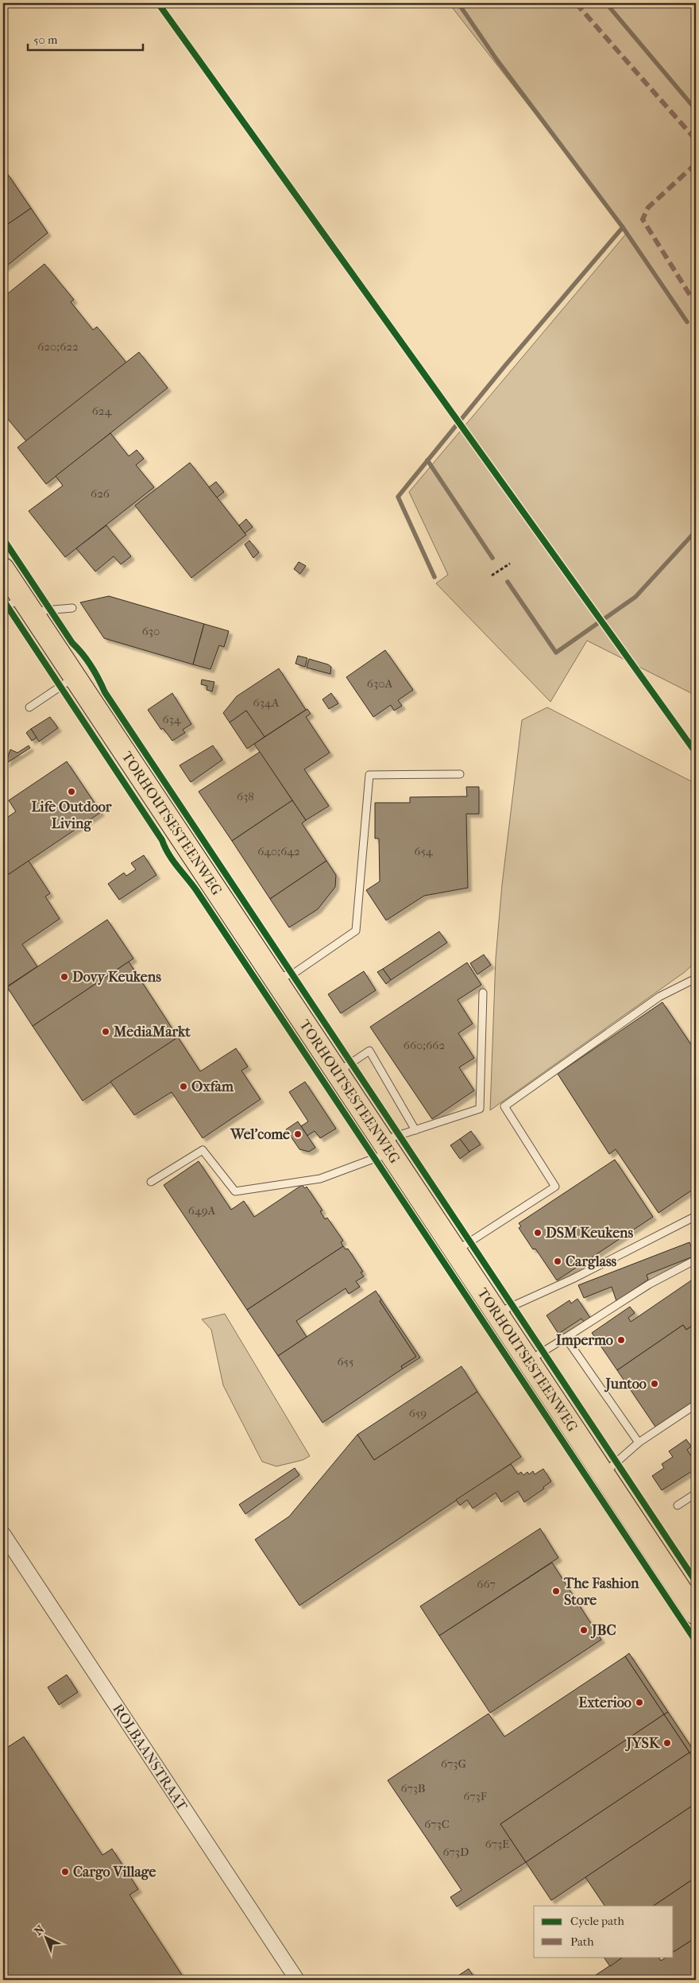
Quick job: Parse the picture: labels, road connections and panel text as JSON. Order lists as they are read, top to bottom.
{
  "streets": {
    "main road": ["TORHOUTSESTEENWEG"],
    "street": ["ROLBAANSTRAAT"]
  },
  "places": [
    "Life Outdoor Living",
    "Dovy Keukens",
    "MediaMarkt",
    "Oxfam",
    "Wel'come",
    "DSM Keukens",
    "Carglass",
    "Impermo",
    "Juntoo",
    "The Fashion Store",
    "JBC",
    "Exterioo",
    "JYSK",
    "Cargo Village"
  ],
  "house_numbers": [
    "620;622",
    "624",
    "626",
    "630",
    "630A",
    "634A",
    "634",
    "638",
    "640;642",
    "654",
    "660;662",
    "649A",
    "655",
    "659",
    "667",
    "673G",
    "673B",
    "673F",
    "673C",
    "673E",
    "673D"
  ],
  "legend": ["Cycle path", "Path"],
  "scale_bar": "50 m",
  "north": "top left"
}
